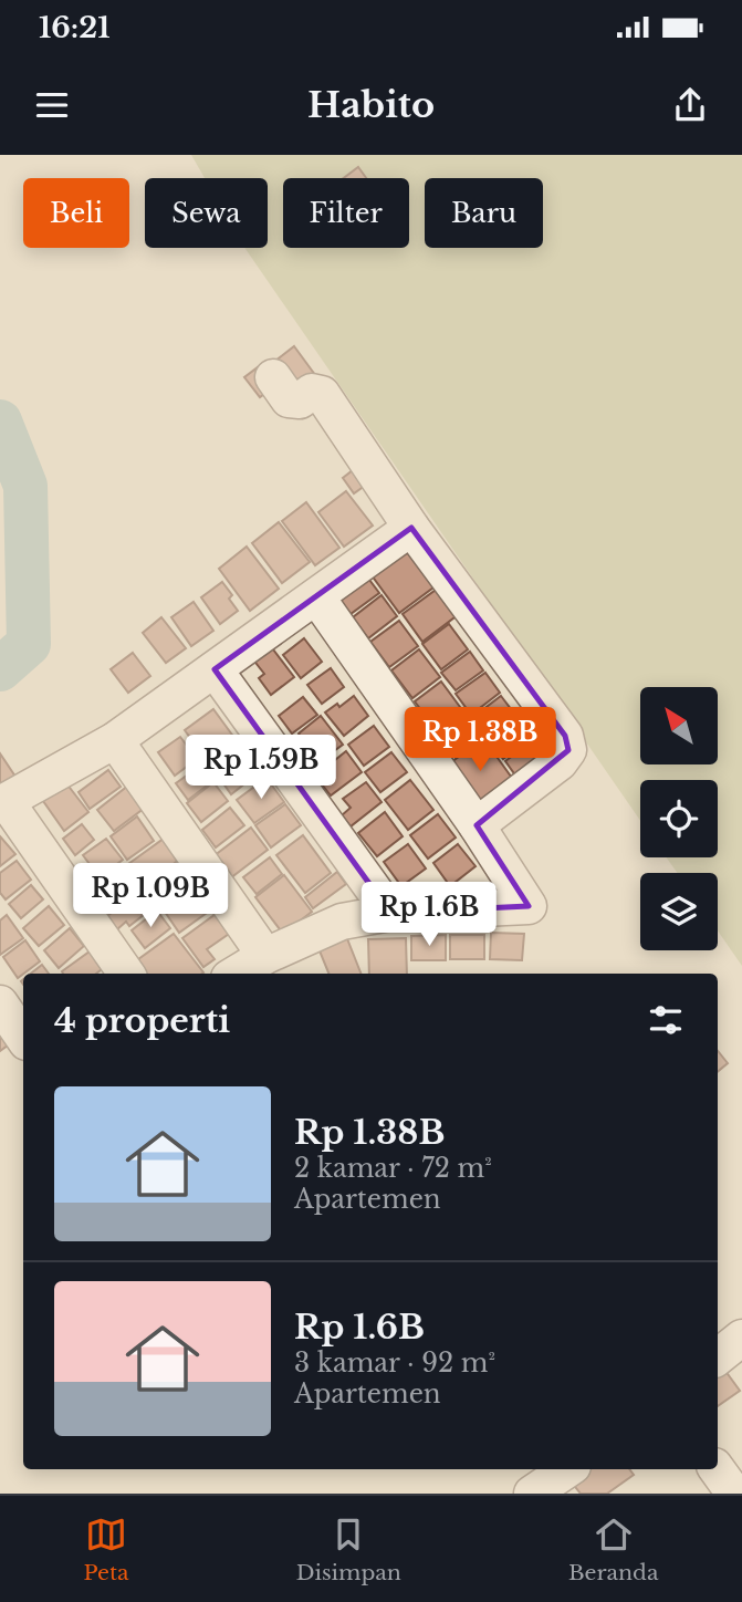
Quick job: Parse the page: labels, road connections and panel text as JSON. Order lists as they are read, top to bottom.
{
  "north": "top left",
  "page": {
    "status": "16:21",
    "header": "Habito",
    "chip": [
      "Beli",
      "Sewa",
      "Filter",
      "Baru"
    ],
    "price": [
      "Rp 1.38B",
      "Rp 1.59B",
      "Rp 1.09B",
      "Rp 1.6B"
    ],
    "heading": "4 properti",
    "list": [
      {
        "name": "Rp 1.38B",
        "note": "2 kamar · 72 m² · Apartemen"
      },
      {
        "name": "Rp 1.6B",
        "note": "3 kamar · 92 m² · Apartemen"
      }
    ],
    "tabs": ["Peta", "Disimpan", "Beranda"]
  }
}
